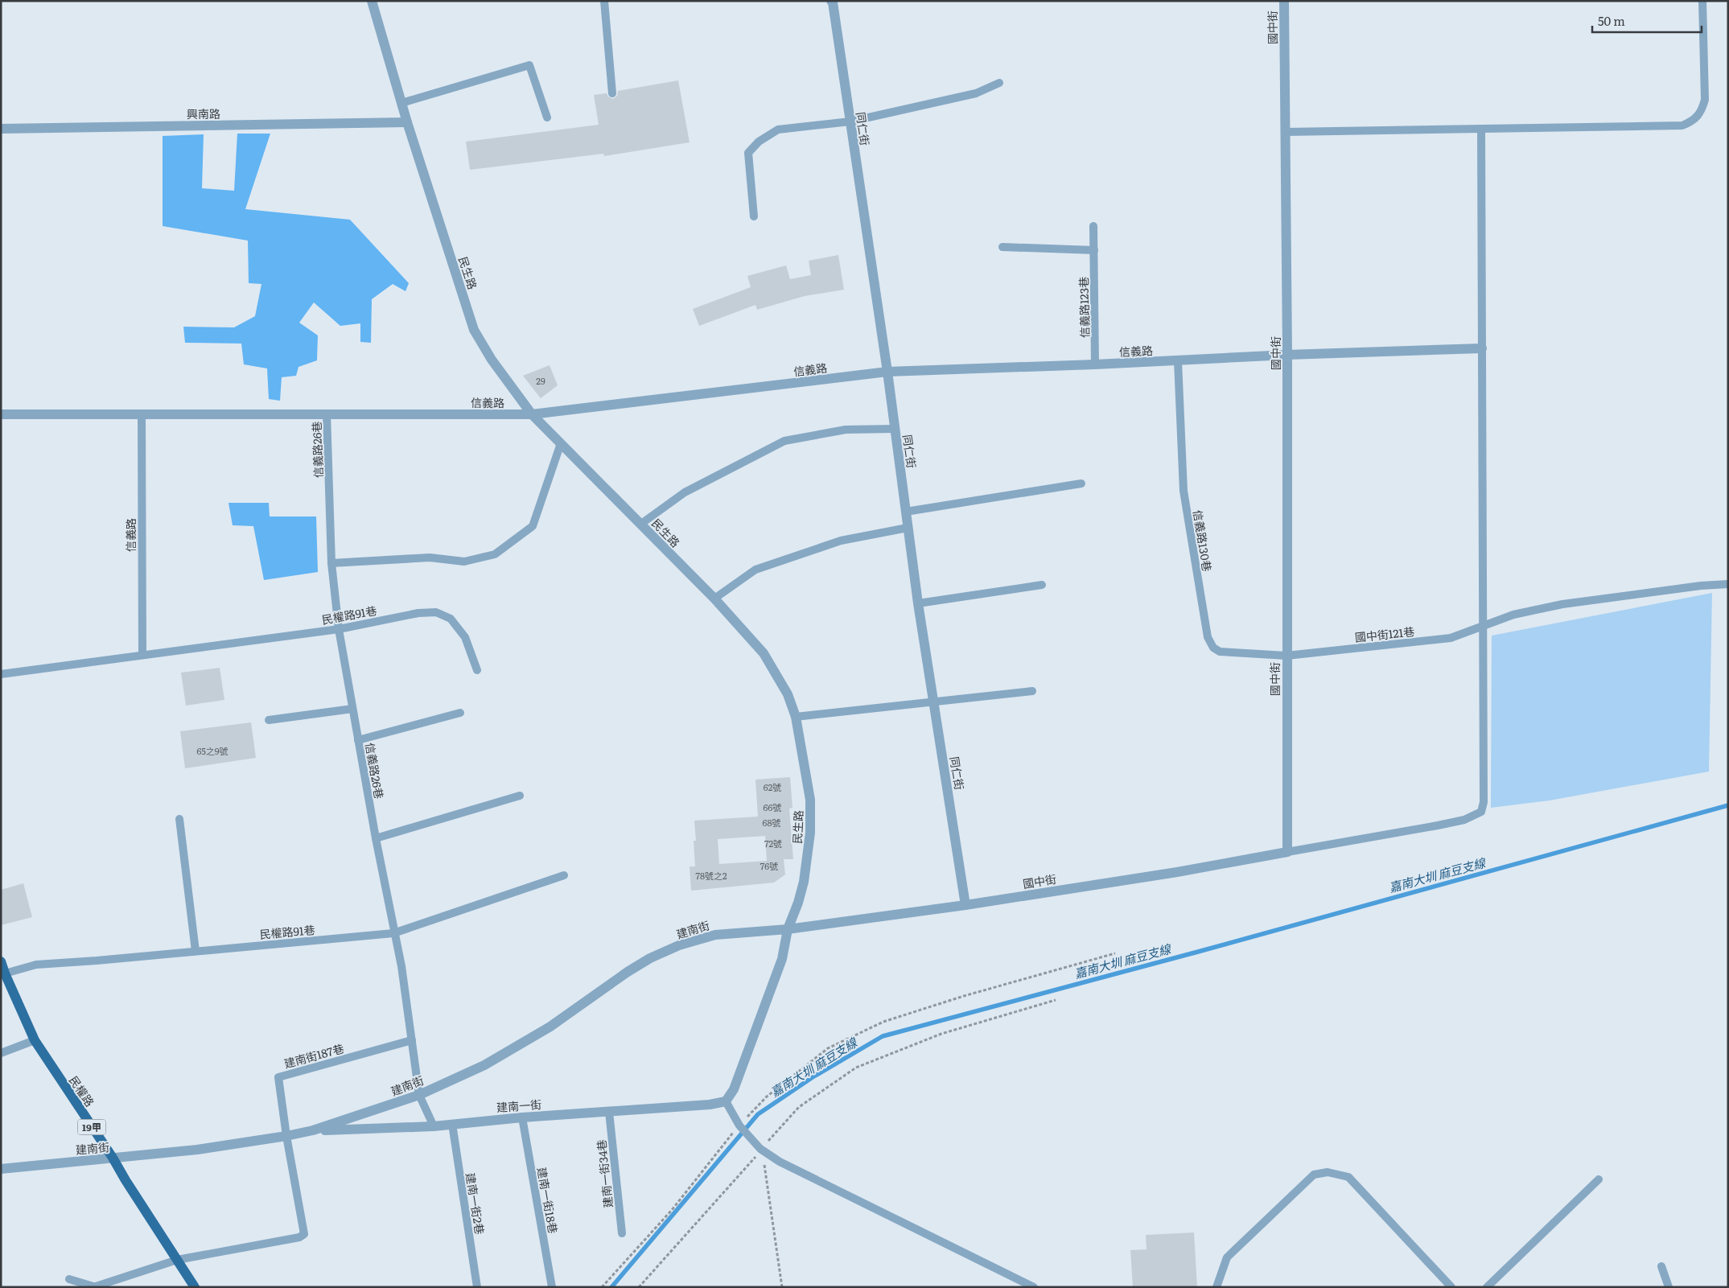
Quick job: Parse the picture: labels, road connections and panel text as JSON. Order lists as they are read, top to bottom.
{
  "streets": {
    "main road": ["民權路", "19甲"],
    "street": [
      "國中街",
      "興南路",
      "同仁街",
      "民生路",
      "信義路",
      "建南街",
      "建南一街"
    ],
    "lane": [
      "信義路123巷",
      "信義路26巷",
      "信義路130巷",
      "民權路91巷",
      "國中街121巷",
      "建南街187巷",
      "建南一街34巷",
      "建南一街18巷",
      "建南一街2巷"
    ]
  },
  "crossings": [
    ["國中街", "同仁街"],
    ["國中街", "民生路"],
    ["國中街", "信義路"],
    ["國中街", "信義路130巷"],
    ["國中街", "國中街121巷"],
    ["國中街", "建南街"],
    ["興南路", "民生路"],
    ["同仁街", "信義路"],
    ["民生路", "信義路"],
    ["民生路", "建南街"],
    ["民生路", "建南一街"],
    ["信義路123巷", "信義路"],
    ["信義路", "信義路26巷"],
    ["信義路", "信義路130巷"],
    ["信義路", "民權路91巷"],
    ["信義路26巷", "民權路91巷"],
    ["信義路26巷", "建南街"],
    ["信義路26巷", "建南街187巷"],
    ["信義路26巷", "建南一街"],
    ["信義路130巷", "國中街121巷"],
    ["民權路91巷", "民權路"],
    ["建南街", "建南街187巷"],
    ["建南街", "民權路"],
    ["建南街", "建南一街"],
    ["建南一街", "建南一街34巷"],
    ["建南一街", "建南一街18巷"],
    ["建南一街", "建南一街2巷"]
  ],
  "water": ["嘉南大圳 麻豆支線"],
  "house_numbers": [
    "29",
    "65之9號",
    "62號",
    "66號",
    "68號",
    "72號",
    "76號",
    "78號之2"
  ],
  "scale_bar": "50 m"
}
